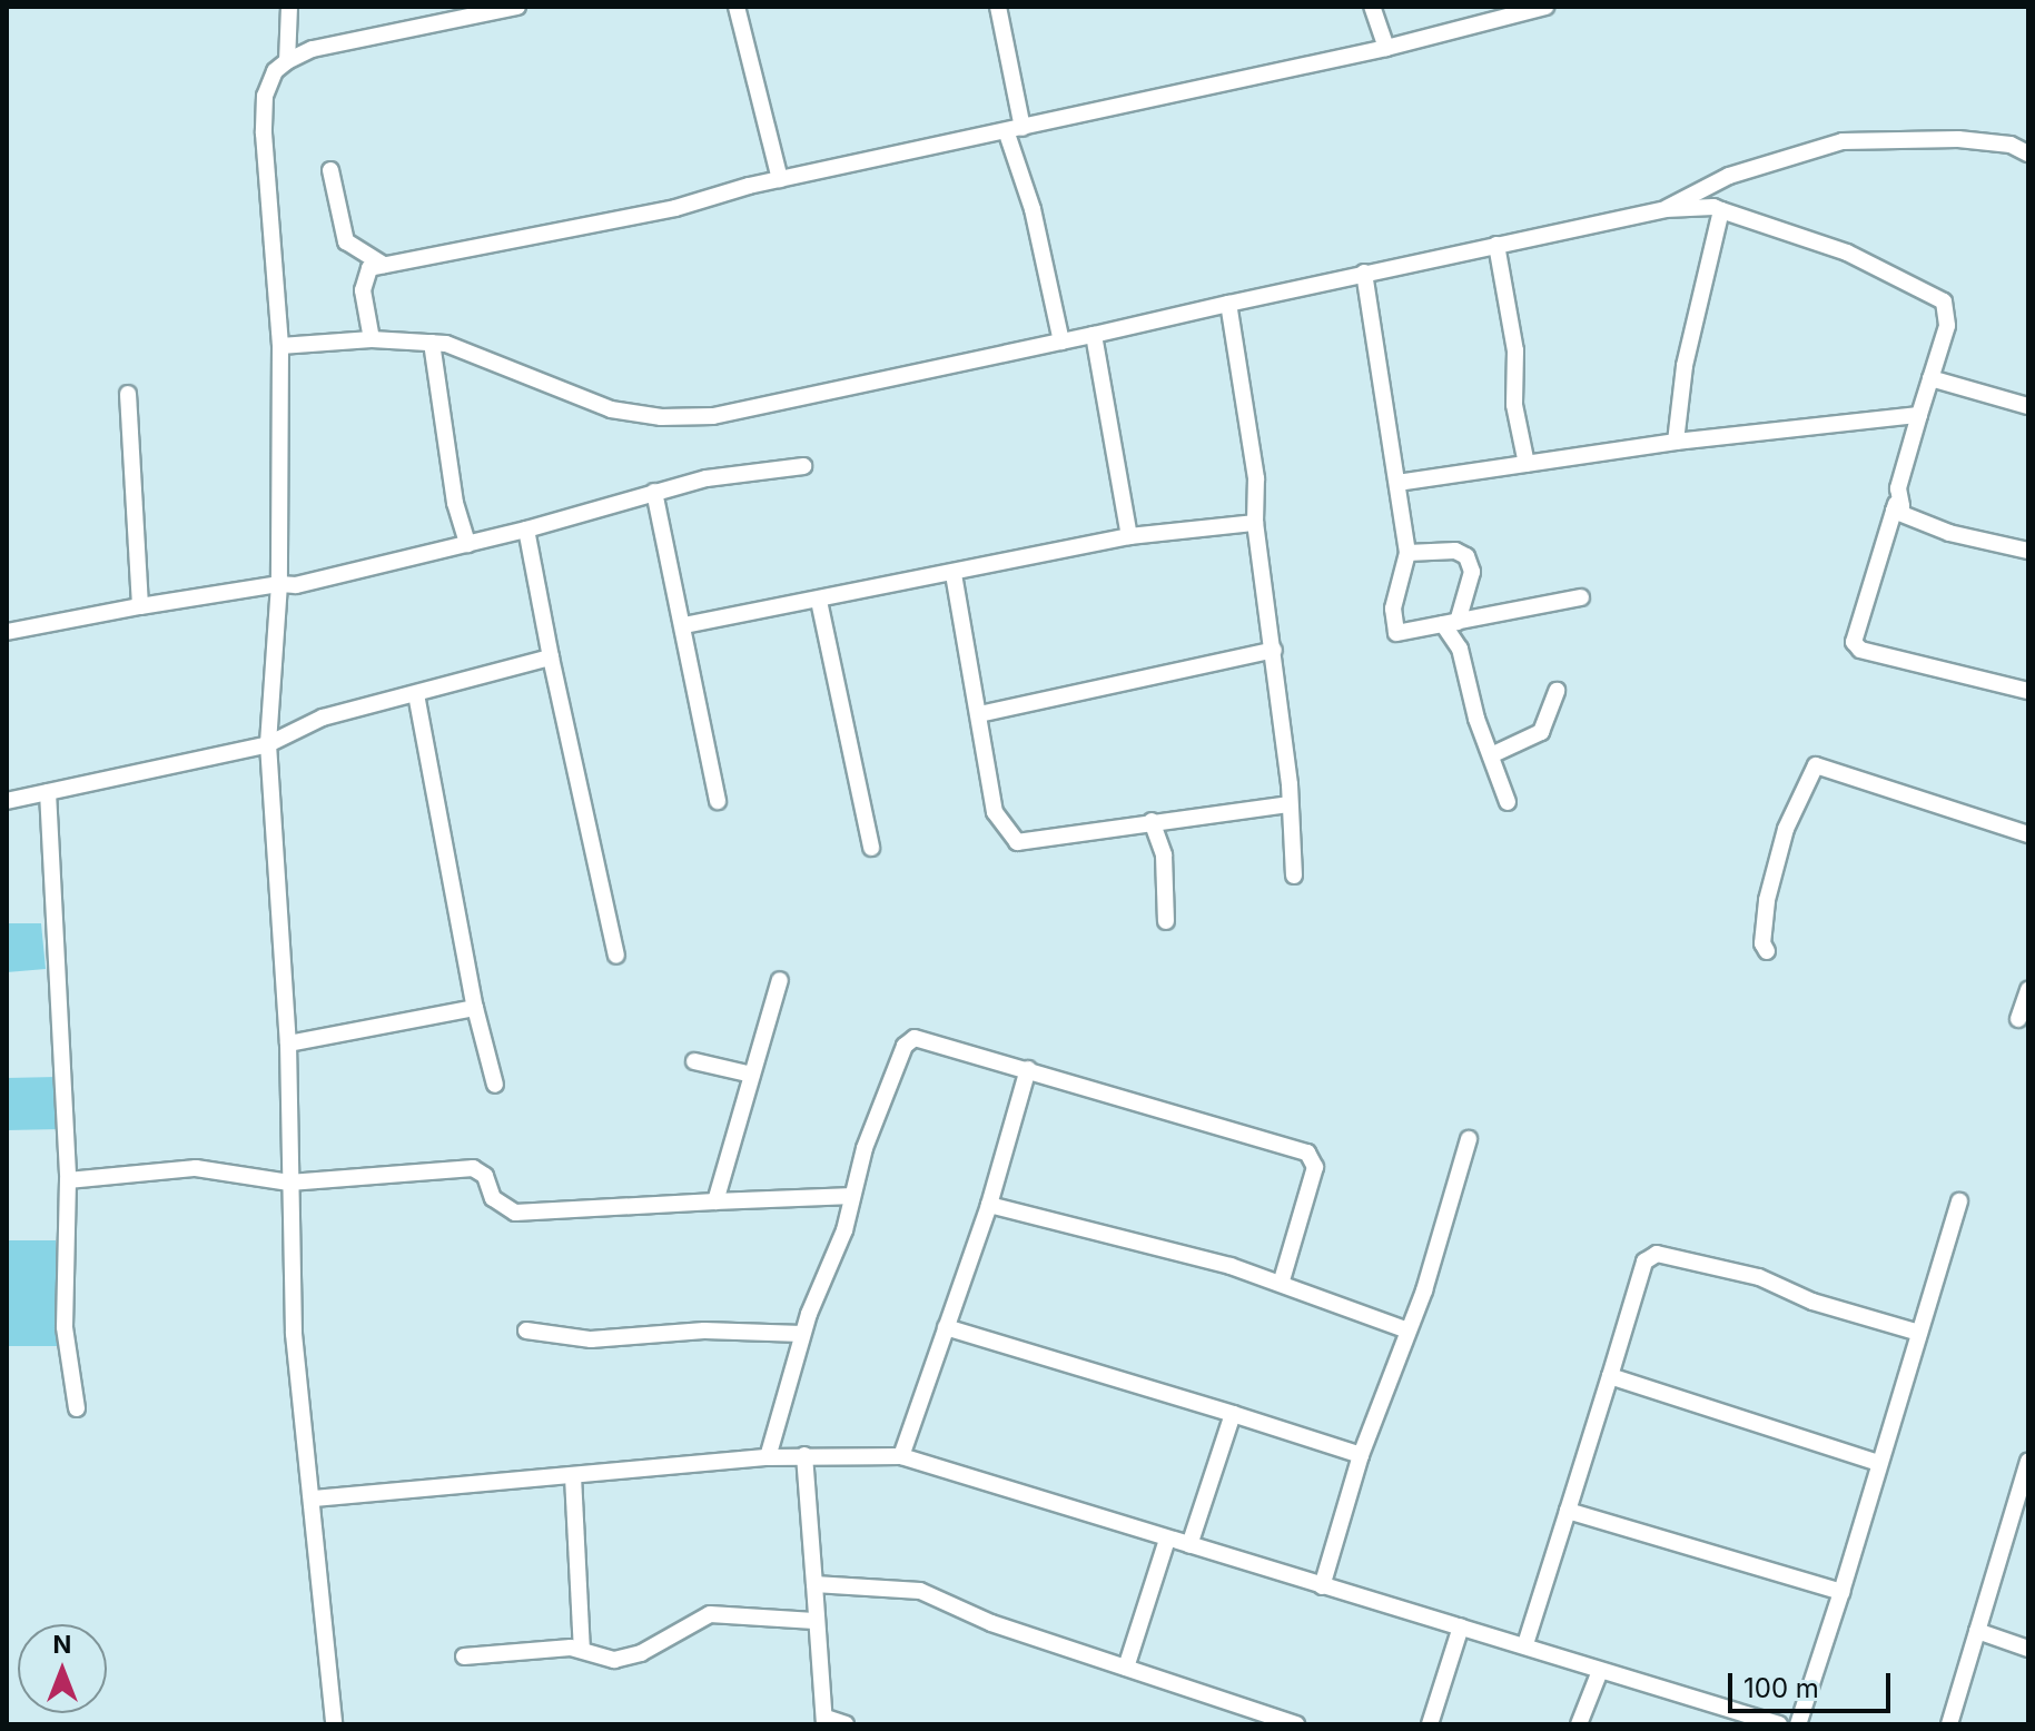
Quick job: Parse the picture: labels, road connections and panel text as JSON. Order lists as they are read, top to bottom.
{
  "scale_bar": "100 m",
  "north": "top"
}
